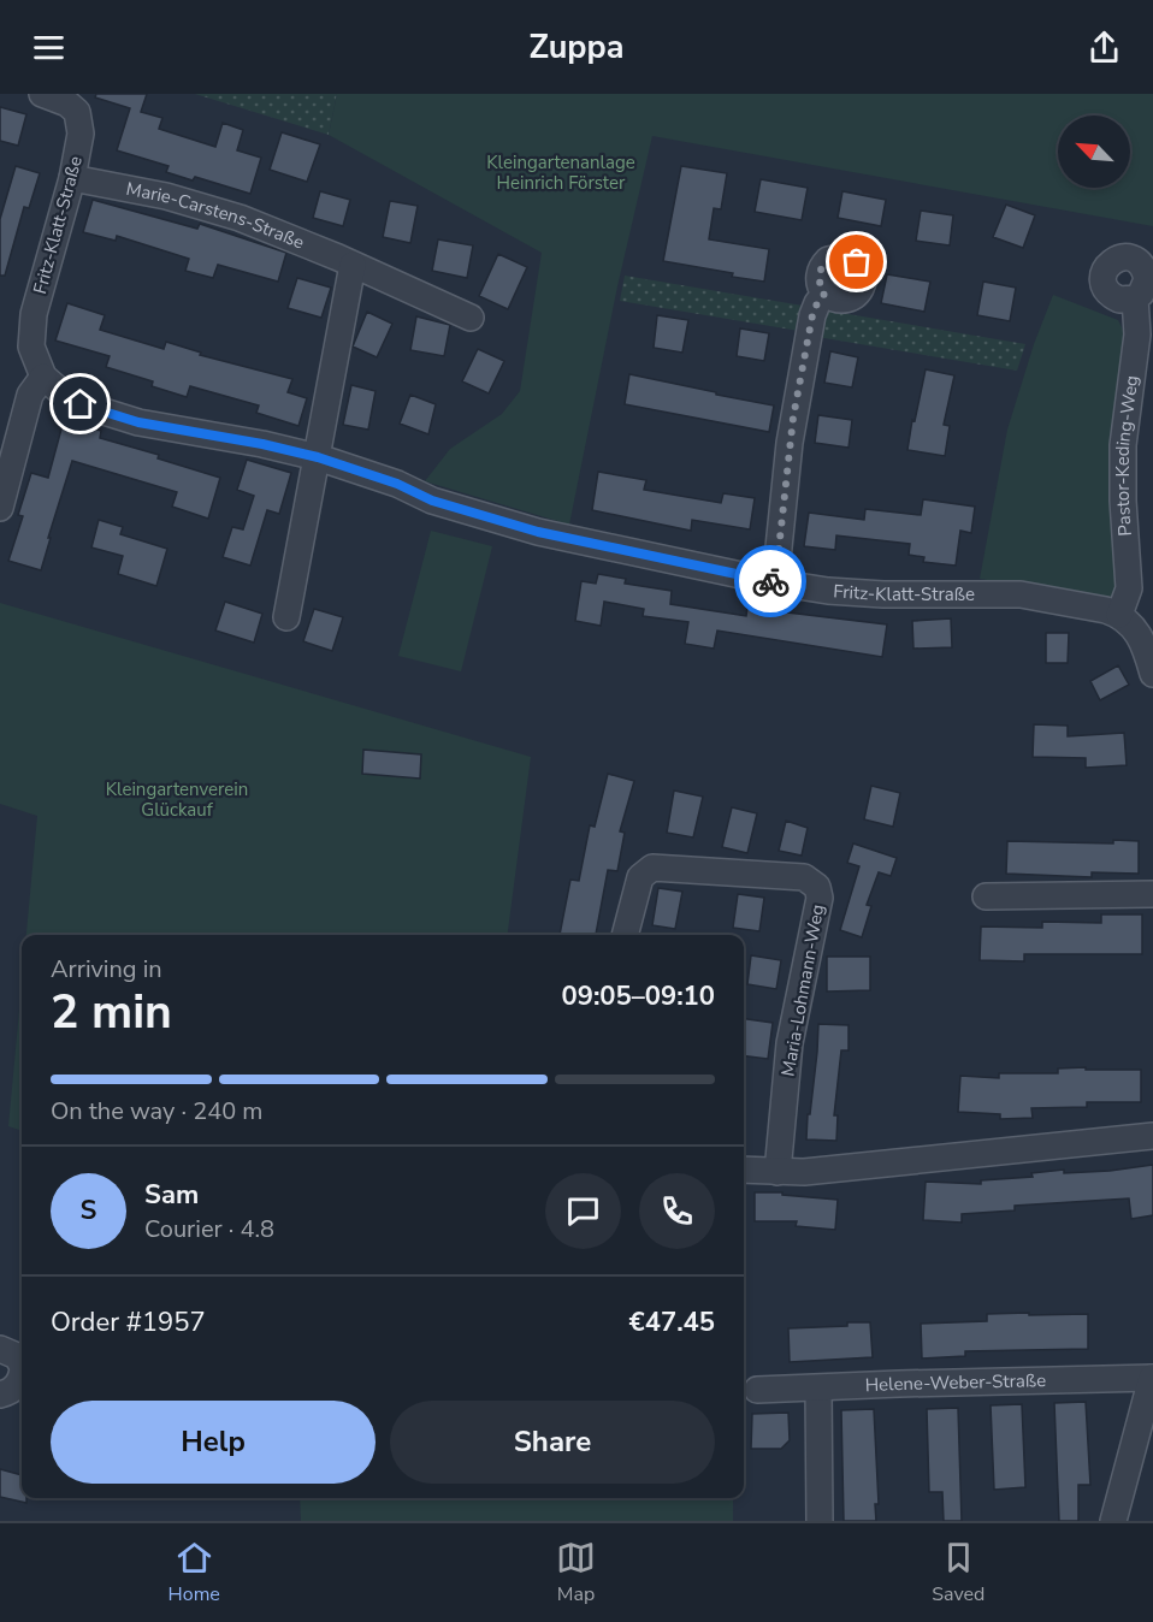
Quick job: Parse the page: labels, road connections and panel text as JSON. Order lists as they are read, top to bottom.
{
  "streets": {
    "street": [
      "Marie-Carstens-Straße",
      "Fritz-Klatt-Straße",
      "Pastor-Keding-Weg",
      "Maria-Lohmann-Weg",
      "Helene-Weber-Straße"
    ]
  },
  "crossings": [
    ["Marie-Carstens-Straße", "Fritz-Klatt-Straße"],
    ["Fritz-Klatt-Straße", "Pastor-Keding-Weg"]
  ],
  "parks": ["Kleingartenanlage Heinrich Förster", "Kleingartenverein Glückauf"],
  "north": "top left",
  "page": {
    "header": "Zuppa",
    "heading": ["2 min", "Arriving in", "09:05–09:10"],
    "panel": [
      "Sam",
      "Courier · 4.8",
      "Order #1957",
      "€47.45"
    ],
    "bar": "On the way · 240 m",
    "round": "S",
    "buttons": ["Help", "Share"],
    "tabs": ["Home", "Map", "Saved"]
  }
}
